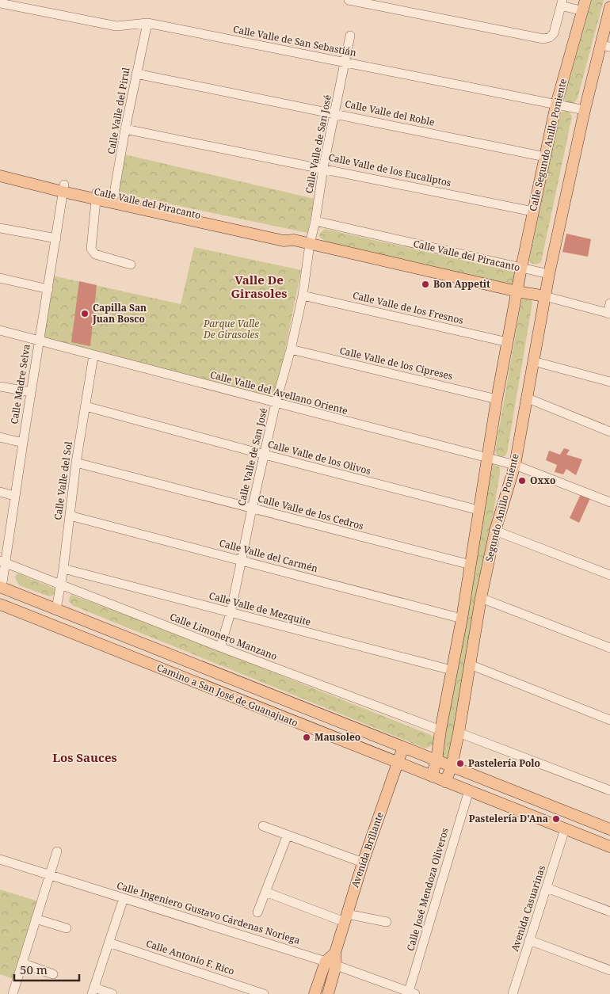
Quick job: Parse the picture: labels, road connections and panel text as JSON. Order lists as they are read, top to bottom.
{
  "streets": {
    "main road": [
      "Calle Segundo Anillo Poniente",
      "Calle Valle del Piracanto",
      "Segundo Anillo Poniente",
      "Camino a San José de Guanajuato",
      "Avenida Brillante"
    ],
    "street": [
      "Calle Valle de San Sebastián",
      "Calle Valle del Pirul",
      "Calle Valle del Roble",
      "Calle Valle de San José",
      "Calle Valle de los Eucaliptos",
      "Calle Valle de los Fresnos",
      "Calle Valle de los Cipreses",
      "Calle Madre Selva",
      "Calle Valle del Avellano Oriente",
      "Calle Valle de los Olivos",
      "Calle Valle del Sol",
      "Calle Valle de los Cedros",
      "Calle Valle del Carmén",
      "Calle Valle de Mezquite",
      "Calle Limonero Manzano",
      "Calle José Mendoza Oliveros",
      "Avenida Casuarinas",
      "Calle Ingeniero Gustavo Cárdenas Noriega",
      "Calle Antonio F. Rico"
    ]
  },
  "crossings": [
    ["Calle Valle de San Sebastián", "Calle Valle del Pirul"],
    ["Calle Valle de San Sebastián", "Calle Valle de San José"],
    ["Calle Valle de San Sebastián", "Calle Segundo Anillo Poniente"],
    ["Calle Valle del Pirul", "Calle Valle del Roble"],
    ["Calle Valle del Pirul", "Calle Valle de los Eucaliptos"],
    ["Calle Valle del Pirul", "Calle Valle del Piracanto"],
    ["Calle Valle del Roble", "Calle Valle de San José"],
    ["Calle Valle del Roble", "Calle Segundo Anillo Poniente"],
    ["Calle Valle de San José", "Calle Valle de los Eucaliptos"],
    ["Calle Valle de San José", "Calle Valle del Piracanto"],
    ["Calle Valle de San José", "Calle Valle de los Fresnos"],
    ["Calle Valle de San José", "Calle Valle de los Cipreses"],
    ["Calle Valle de San José", "Calle Valle del Avellano Oriente"],
    ["Calle Valle de San José", "Calle Valle de los Olivos"],
    ["Calle Valle de San José", "Calle Valle de los Cedros"],
    ["Calle Valle de San José", "Calle Valle del Carmén"],
    ["Calle Valle de San José", "Calle Valle de Mezquite"],
    ["Calle Valle de San José", "Calle Limonero Manzano"],
    ["Calle Segundo Anillo Poniente", "Calle Valle de los Eucaliptos"],
    ["Calle Segundo Anillo Poniente", "Calle Valle del Piracanto"],
    ["Calle Segundo Anillo Poniente", "Segundo Anillo Poniente"],
    ["Calle Valle del Piracanto", "Calle Madre Selva"],
    ["Calle Valle del Piracanto", "Segundo Anillo Poniente"],
    ["Calle Valle de los Fresnos", "Segundo Anillo Poniente"],
    ["Calle Valle de los Cipreses", "Segundo Anillo Poniente"],
    ["Calle Madre Selva", "Calle Valle del Avellano Oriente"],
    ["Calle Madre Selva", "Calle Limonero Manzano"],
    ["Calle Madre Selva", "Camino a San José de Guanajuato"],
    ["Calle Valle del Avellano Oriente", "Calle Valle del Sol"],
    ["Calle Valle del Avellano Oriente", "Segundo Anillo Poniente"],
    ["Calle Valle de los Olivos", "Calle Valle del Sol"],
    ["Calle Valle de los Olivos", "Segundo Anillo Poniente"],
    ["Calle Valle del Sol", "Calle Valle de los Cedros"],
    ["Calle Valle del Sol", "Calle Valle del Carmén"],
    ["Calle Valle del Sol", "Calle Valle de Mezquite"],
    ["Calle Valle del Sol", "Calle Limonero Manzano"],
    ["Calle Valle del Sol", "Camino a San José de Guanajuato"],
    ["Segundo Anillo Poniente", "Calle Valle de los Cedros"],
    ["Segundo Anillo Poniente", "Calle Valle del Carmén"],
    ["Segundo Anillo Poniente", "Calle Valle de Mezquite"],
    ["Segundo Anillo Poniente", "Calle Limonero Manzano"],
    ["Segundo Anillo Poniente", "Camino a San José de Guanajuato"],
    ["Camino a San José de Guanajuato", "Avenida Brillante"],
    ["Camino a San José de Guanajuato", "Calle José Mendoza Oliveros"],
    ["Camino a San José de Guanajuato", "Avenida Casuarinas"],
    ["Avenida Brillante", "Calle Ingeniero Gustavo Cárdenas Noriega"],
    ["Calle José Mendoza Oliveros", "Calle Ingeniero Gustavo Cárdenas Noriega"]
  ],
  "districts": ["Valle De Girasoles", "Los Sauces"],
  "parks": ["Parque Valle De Girasoles"],
  "places": [
    "Bon Appetit",
    "Capilla San Juan Bosco",
    "Oxxo",
    "Mausoleo",
    "Pastelería Polo",
    "Pastelería D'Ana"
  ],
  "scale_bar": "50 m"
}
